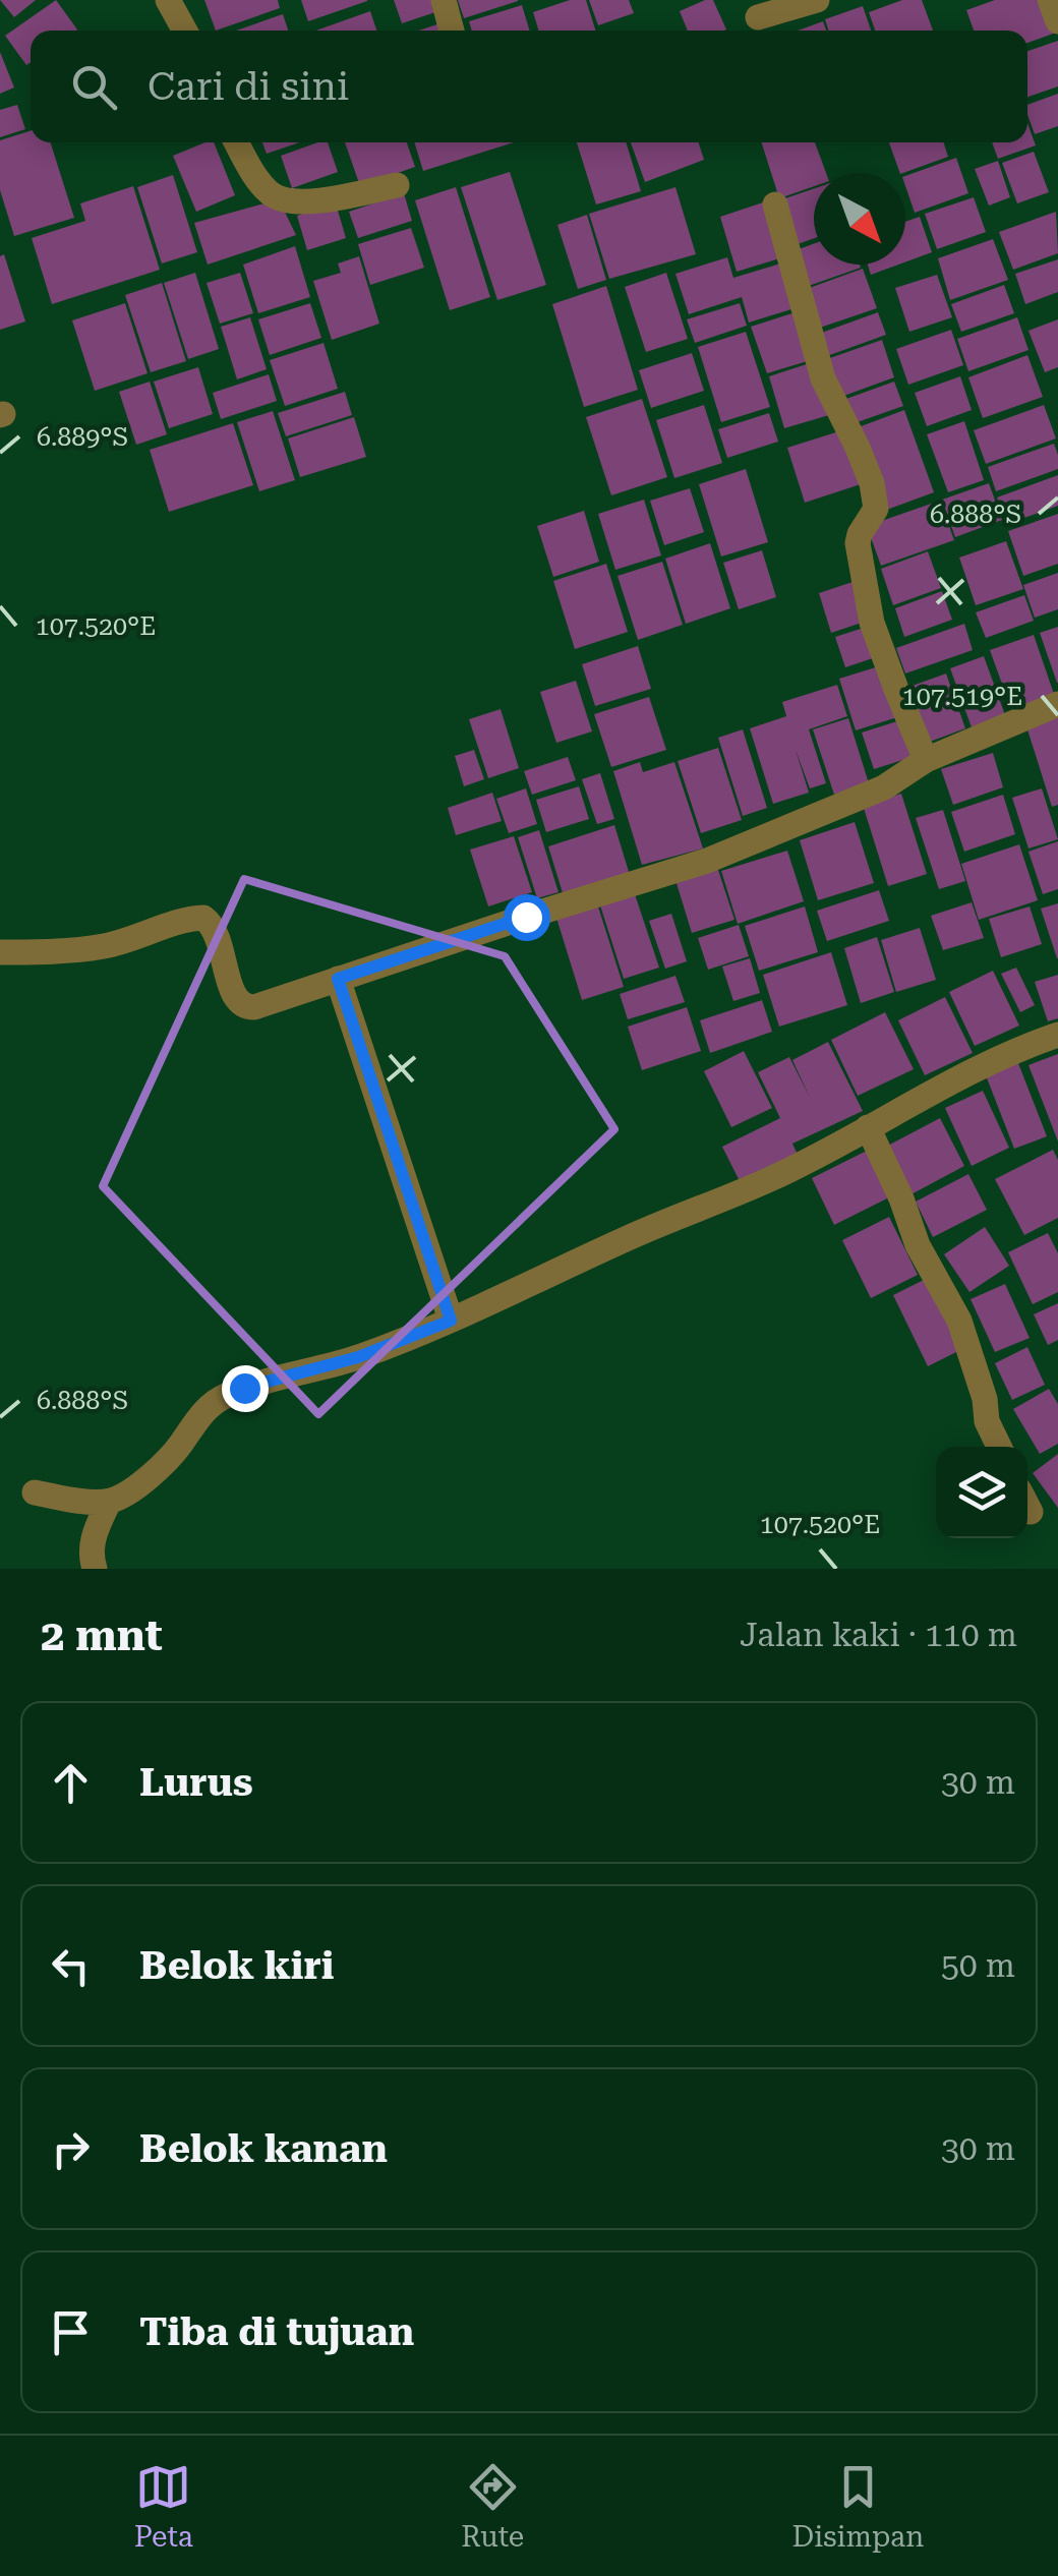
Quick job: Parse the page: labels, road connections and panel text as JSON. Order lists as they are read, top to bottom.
{
  "north": "bottom right",
  "page": {
    "search": "Cari di sini",
    "heading": ["2 mnt", "Jalan kaki · 110 m"],
    "list": [
      ["Lurus", "30 m"],
      ["Belok kiri", "50 m"],
      ["Belok kanan", "30 m"],
      "Tiba di tujuan"
    ],
    "nav": ["Peta", "Rute", "Disimpan"]
  },
  "coordinates": [
    "6.889°S",
    "6.888°S",
    "107.520°E",
    "107.519°E"
  ]
}
